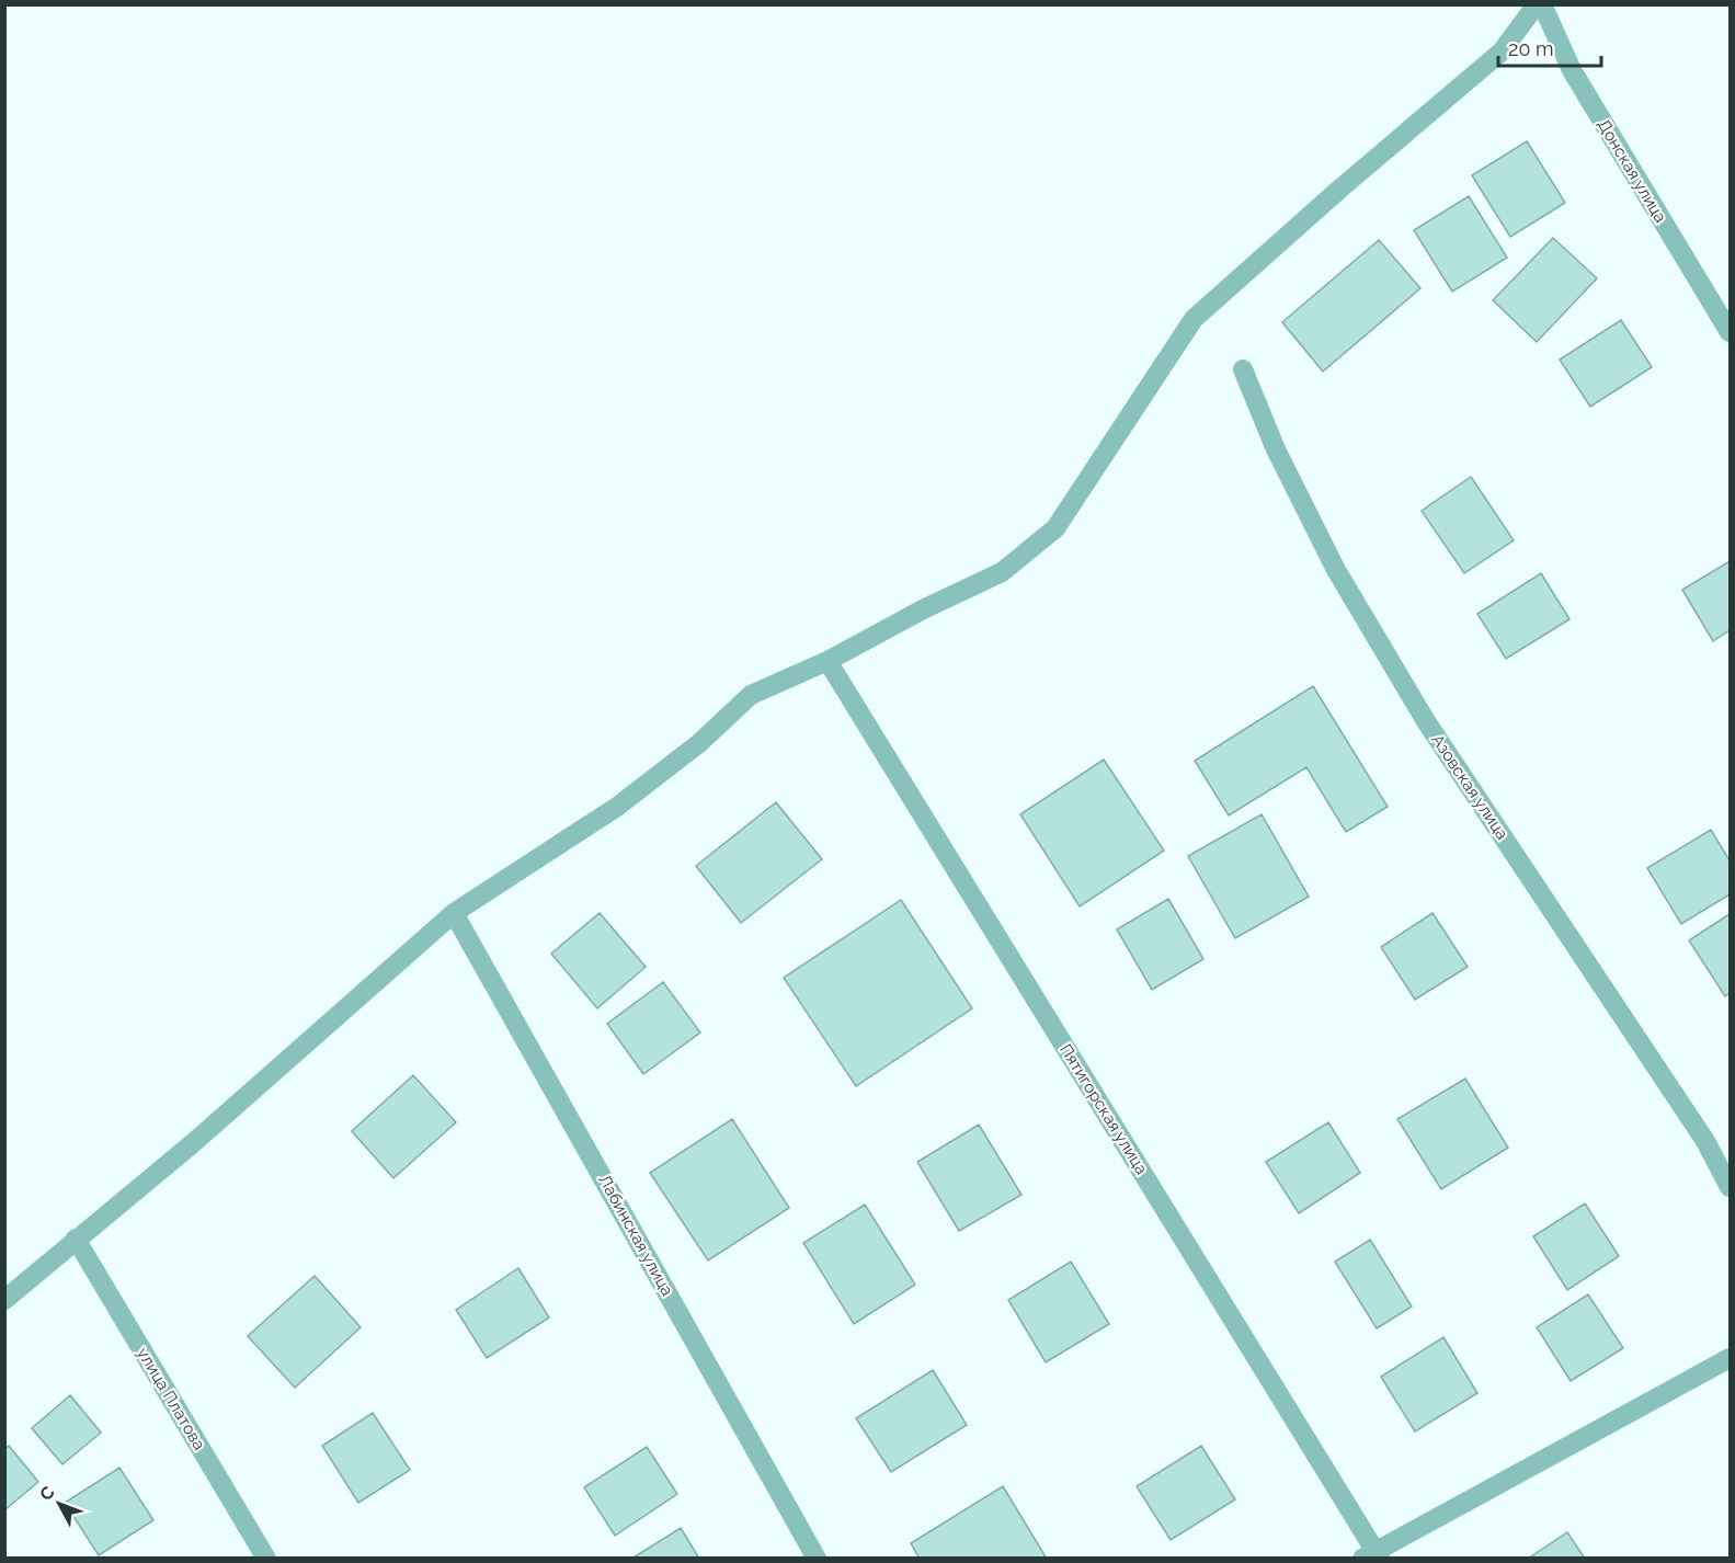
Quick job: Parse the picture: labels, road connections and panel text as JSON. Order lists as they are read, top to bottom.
{
  "streets": {
    "street": [
      "Донская улица",
      "Азовская улица",
      "Пятигорская улица",
      "Лабинская улица",
      "улица Платова"
    ]
  },
  "scale_bar": "20 m",
  "north": "top left"
}
